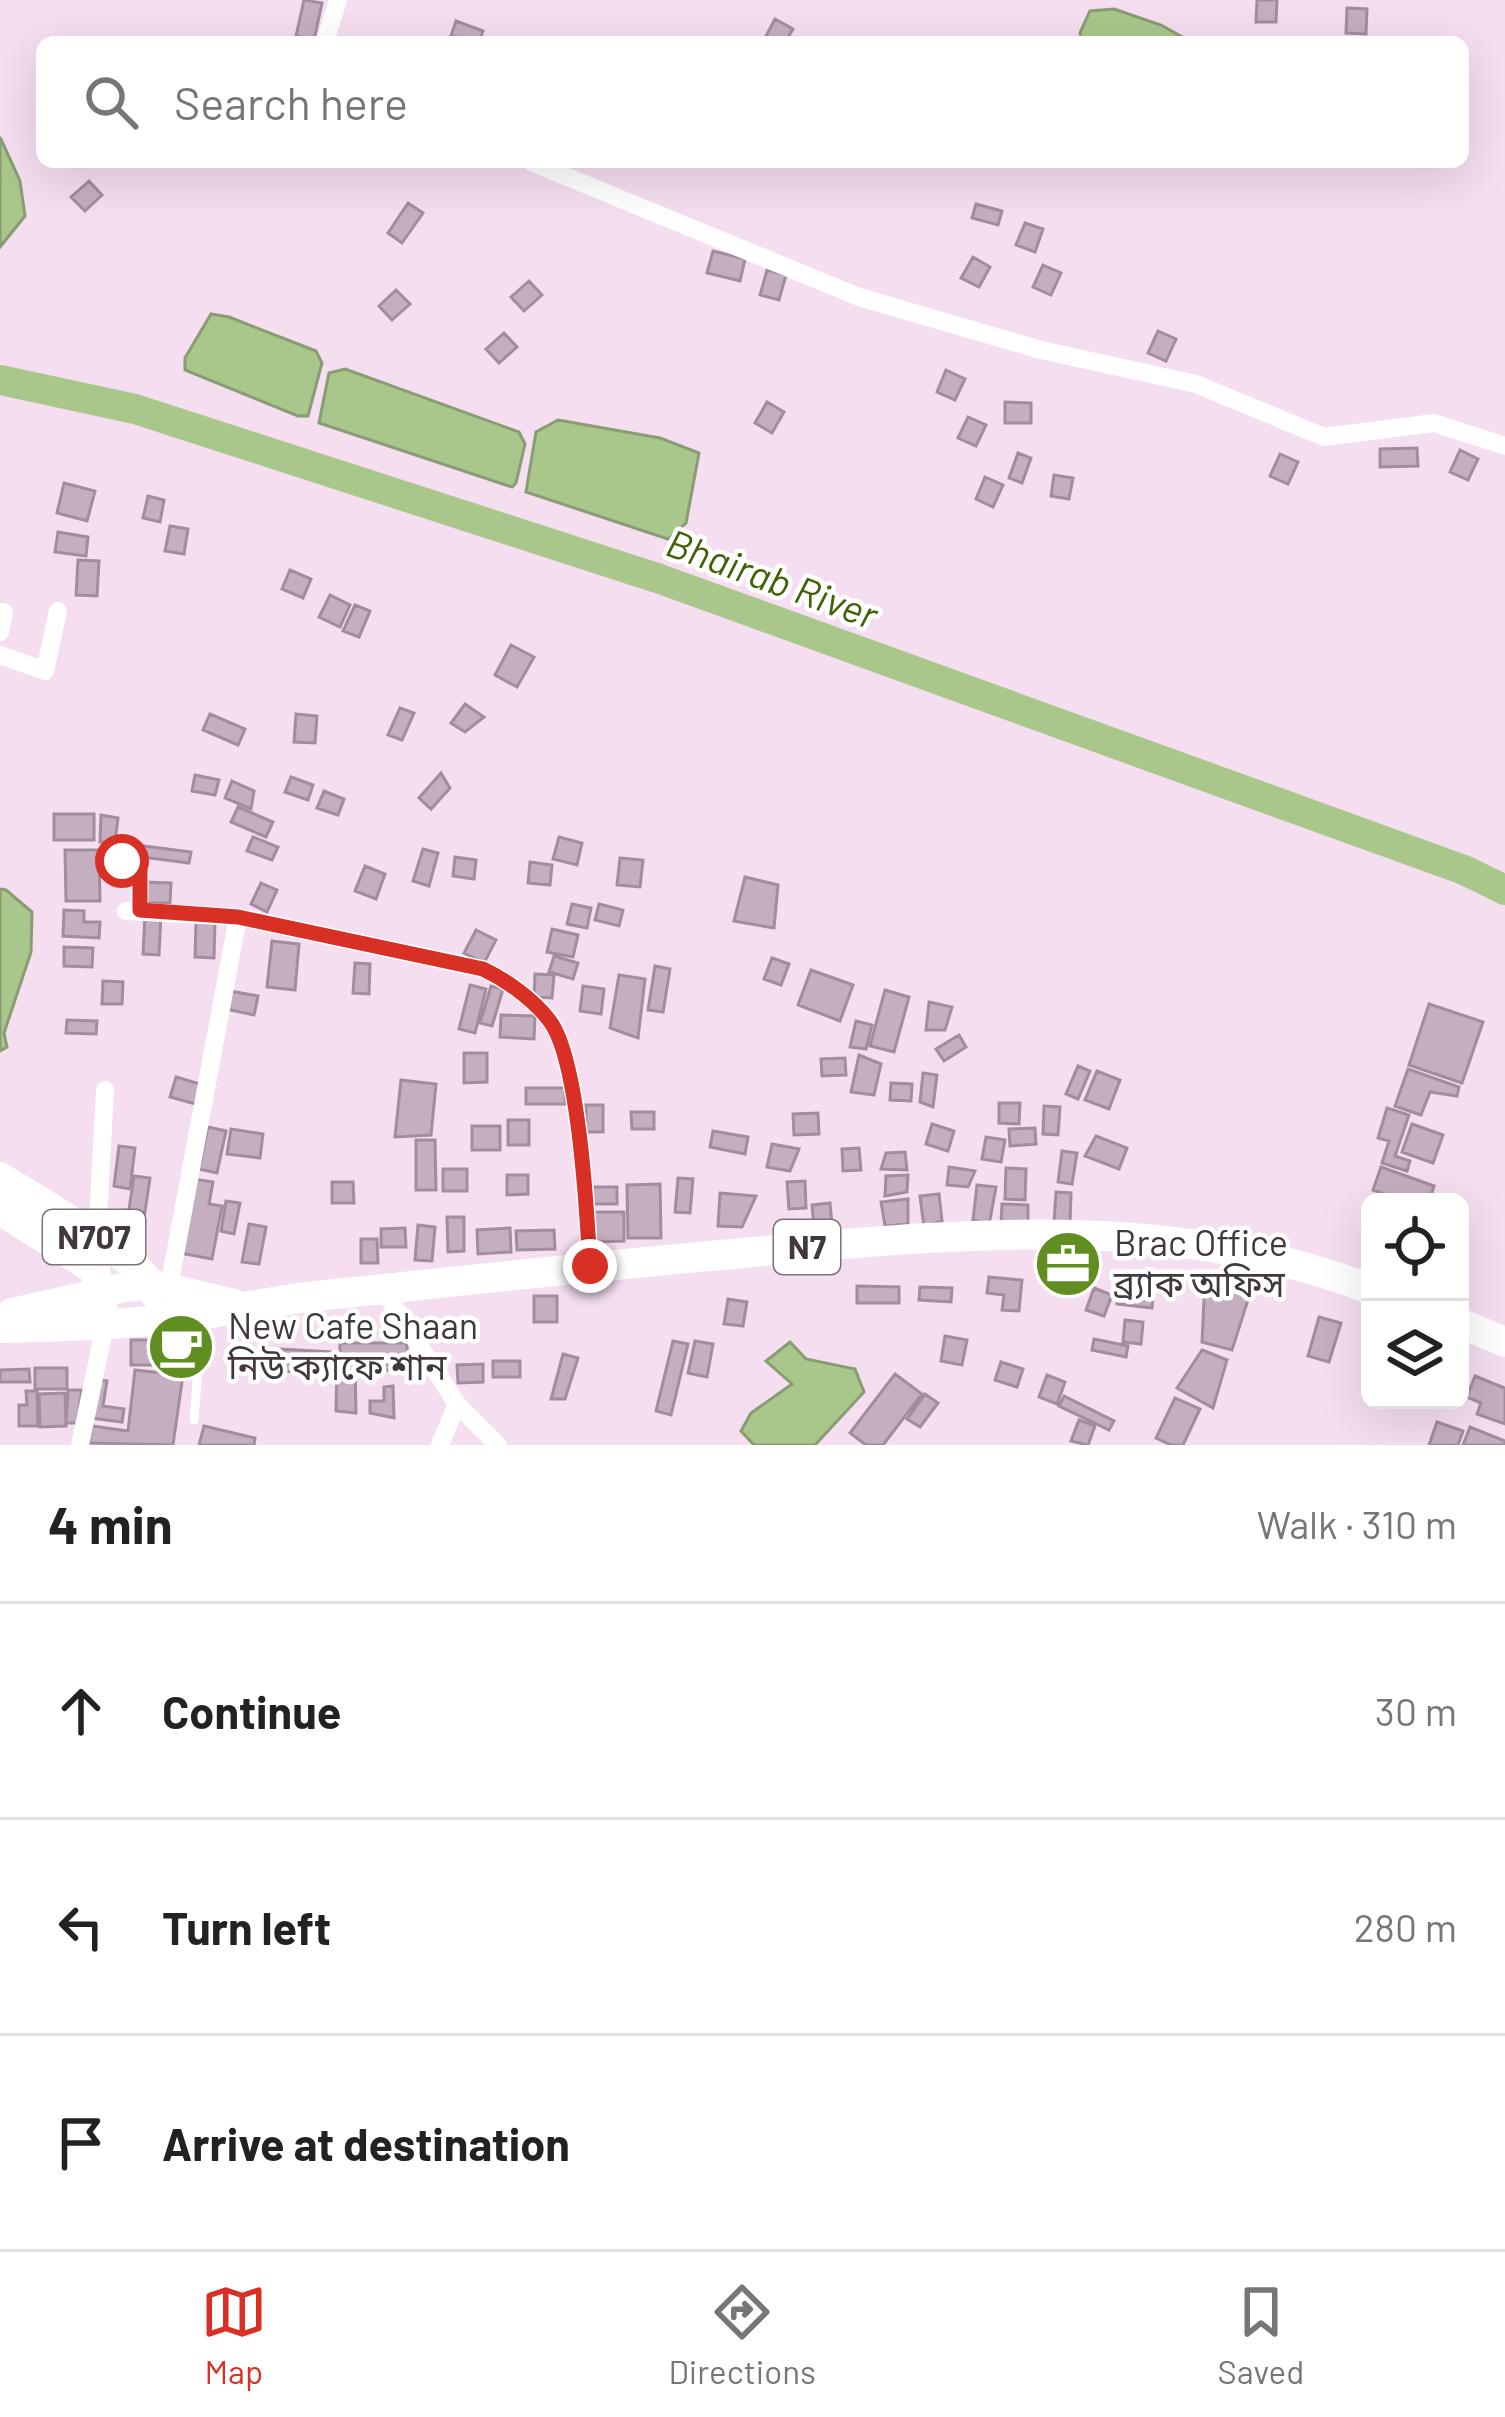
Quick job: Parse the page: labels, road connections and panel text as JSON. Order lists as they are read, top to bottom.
{
  "streets": {
    "highway": ["N707", "N7"]
  },
  "crossings": [
    ["N707", "N7"]
  ],
  "water": ["Bhairab River"],
  "places": {
    "office": ["Brac Office ব্র্যাক অফিস"],
    "cafe": ["New Cafe Shaan নিউ ক্যাফে শান"]
  },
  "page": {
    "search": "Search here",
    "heading": ["4 min", "Walk · 310 m"],
    "list": [
      ["Continue", "30 m"],
      ["Turn left", "280 m"],
      "Arrive at destination"
    ],
    "nav": ["Map", "Directions", "Saved"]
  }
}
